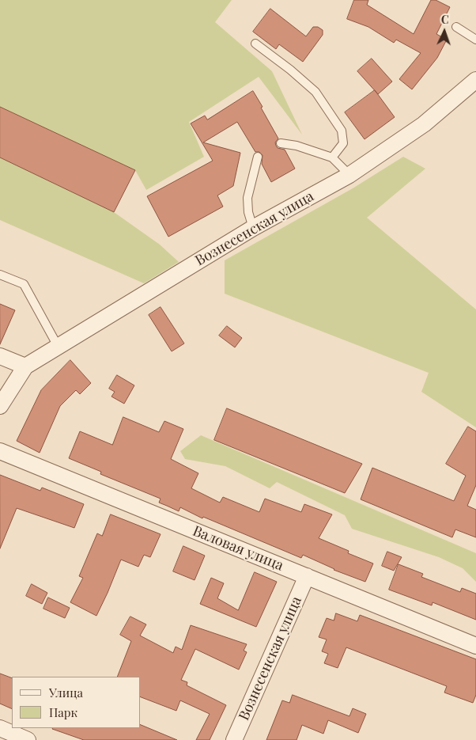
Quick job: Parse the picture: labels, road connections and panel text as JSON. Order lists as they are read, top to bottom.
{
  "streets": {
    "street": ["Вознесенская улица", "Валовая улица"]
  },
  "crossings": [
    ["Вознесенская улица", "Валовая улица"]
  ],
  "legend": ["Улица", "Парк"],
  "north": "top"
}
